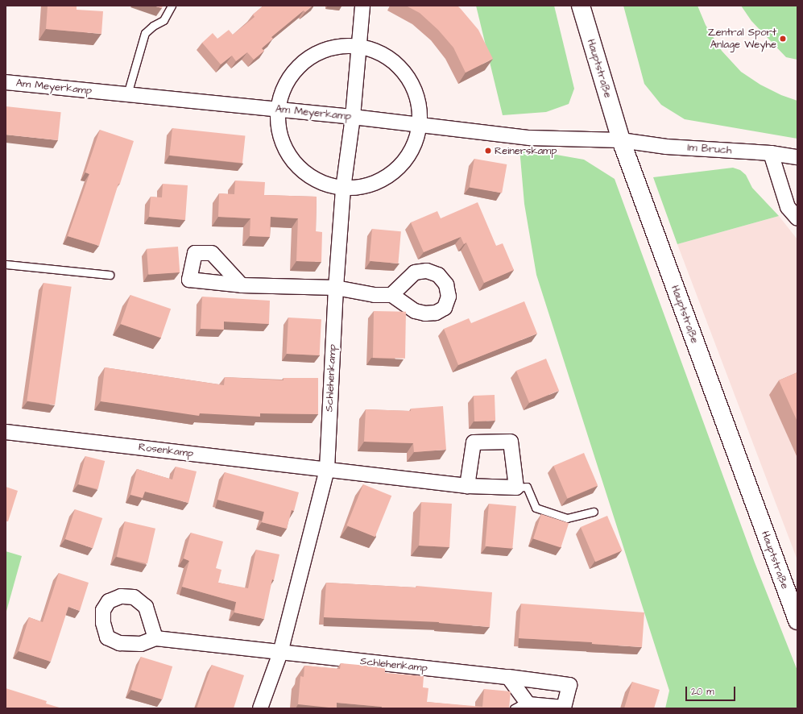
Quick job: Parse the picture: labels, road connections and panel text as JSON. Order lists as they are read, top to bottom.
{
  "streets": {
    "main road": ["Hauptstraße"],
    "street": [
      "Am Meyerkamp",
      "Im Bruch",
      "Schlehenkamp",
      "Rosenkamp"
    ]
  },
  "crossings": [
    ["Hauptstraße", "Am Meyerkamp"],
    ["Hauptstraße", "Im Bruch"],
    ["Am Meyerkamp", "Im Bruch"],
    ["Am Meyerkamp", "Schlehenkamp"],
    ["Schlehenkamp", "Rosenkamp"]
  ],
  "places": ["Zentral Sport Anlage Weyhe", "Reinerskamp"],
  "scale_bar": "20 m"
}
